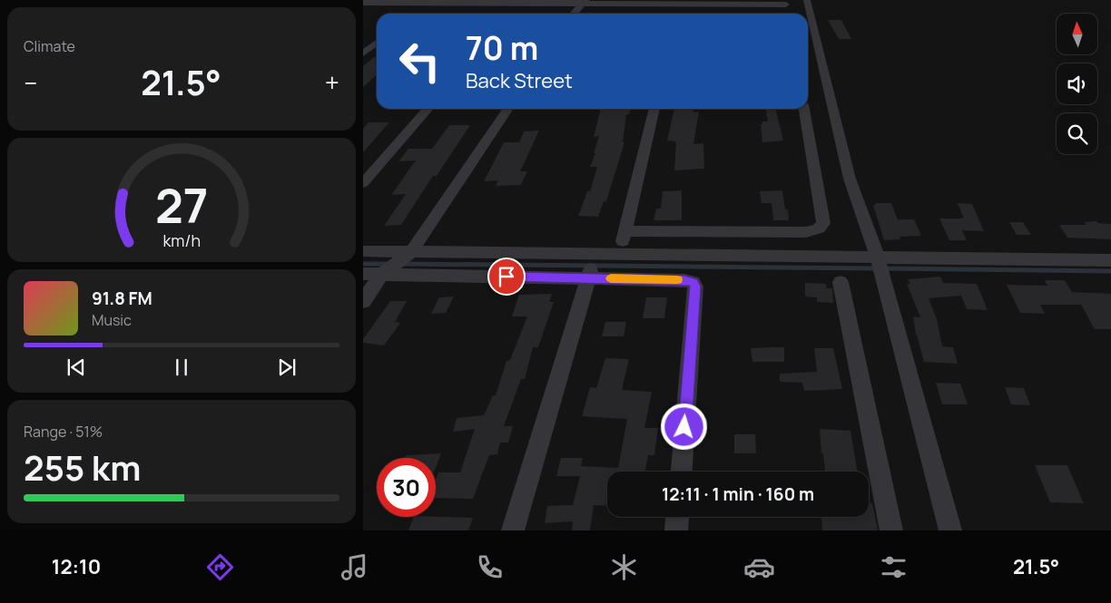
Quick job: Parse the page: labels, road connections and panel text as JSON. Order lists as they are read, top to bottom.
{
  "north": "top",
  "page": {
    "tile": [
      "Climate",
      ["Range · 51%", "255 km"]
    ],
    "turn": ["70 m", "Back Street"],
    "heat": ["−", "21.5°", "+"],
    "song": ["91.8 FM", "Music"],
    "limit": "30",
    "trip": "12:11 · 1 min · 160 m",
    "tabs": ["12:10", "21.5°"],
    "gauge": ["27", "km/h"]
  }
}
